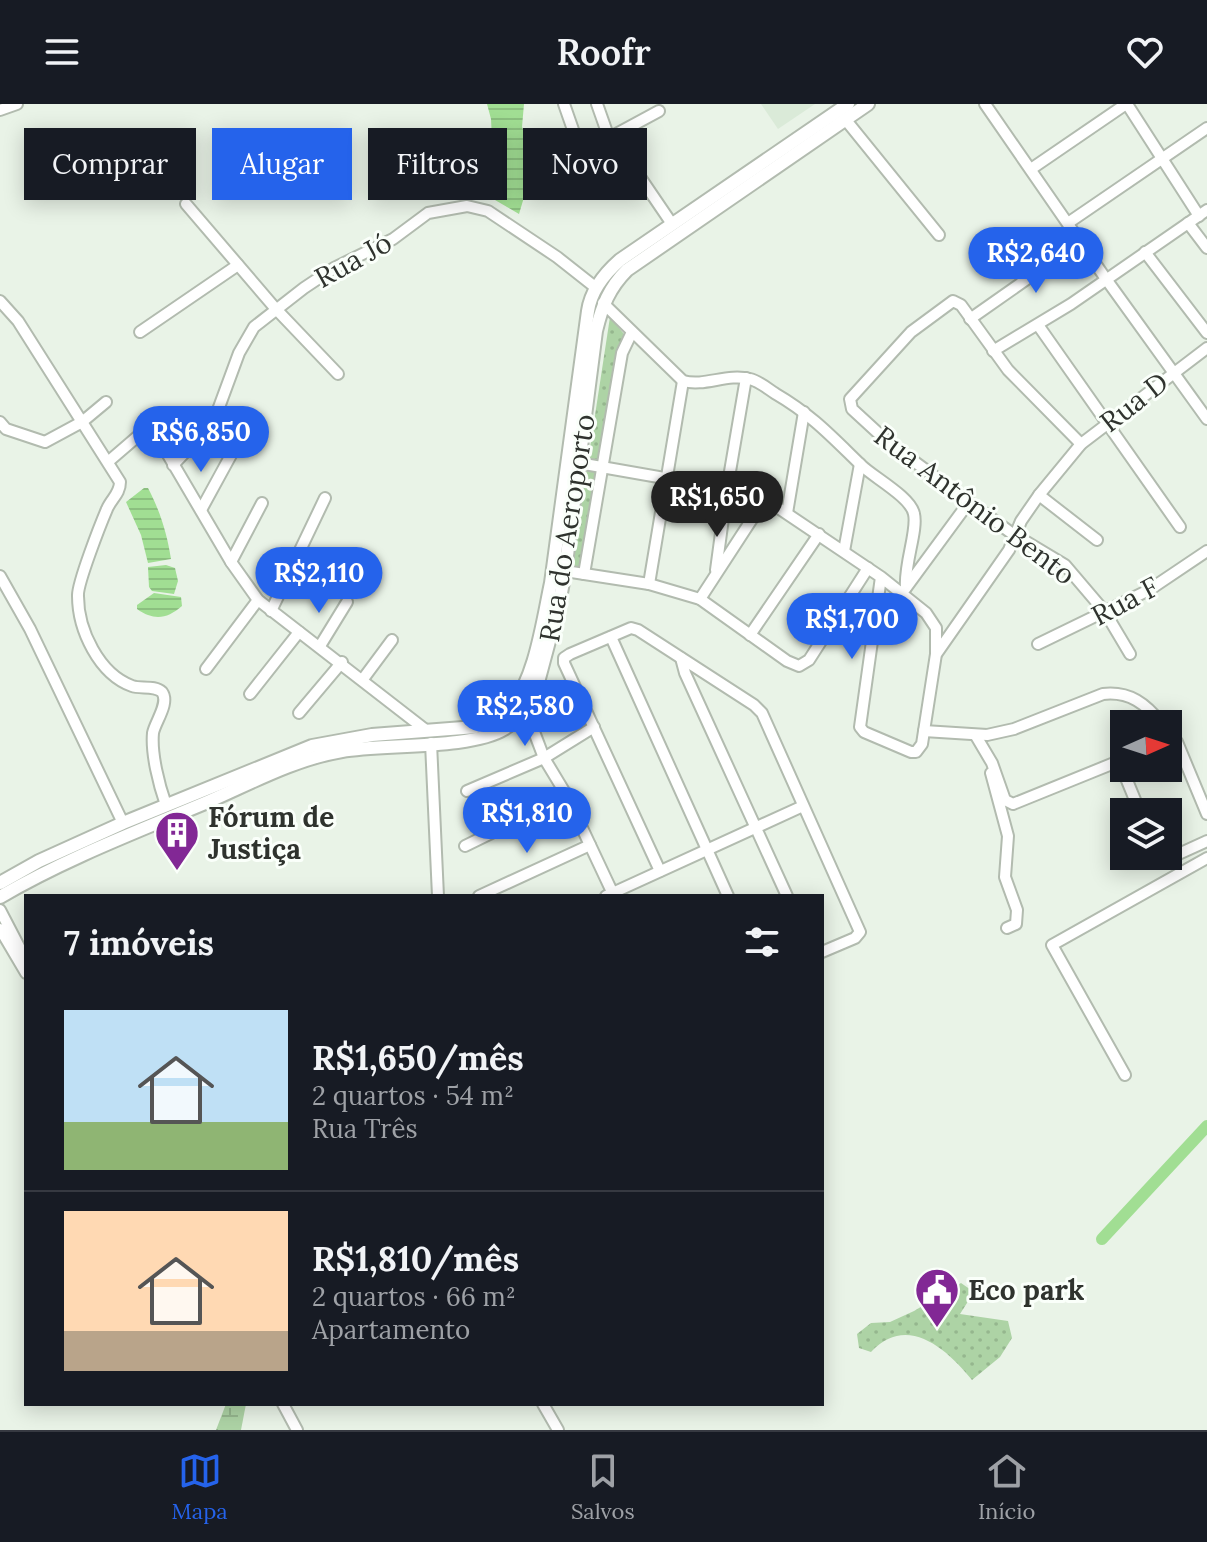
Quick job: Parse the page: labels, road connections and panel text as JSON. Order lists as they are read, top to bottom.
{
  "streets": {
    "main road": ["Rua do Aeroporto"],
    "street": [
      "Rua Jó",
      "Rua D",
      "Rua Antônio Bento",
      "Rua F"
    ]
  },
  "crossings": [
    ["Rua Jó", "Rua do Aeroporto"],
    ["Rua D", "Rua Antônio Bento"],
    ["Rua Antônio Bento", "Rua F"]
  ],
  "places": {
    "building": ["Fórum de Justiça"],
    "public building": ["Eco park"]
  },
  "north": "right",
  "page": {
    "header": "Roofr",
    "chip": [
      "Comprar",
      "Alugar",
      "Filtros",
      "Novo"
    ],
    "price": [
      "R$2,640",
      "R$6,850",
      "R$1,650",
      "R$2,110",
      "R$1,700",
      "R$2,580",
      "R$1,810"
    ],
    "heading": "7 imóveis",
    "list": [
      {
        "name": "R$1,650/mês",
        "note": "2 quartos · 54 m² · Rua Três"
      },
      {
        "name": "R$1,810/mês",
        "note": "2 quartos · 66 m² · Apartamento"
      }
    ],
    "tabs": ["Mapa", "Salvos", "Início"]
  }
}
